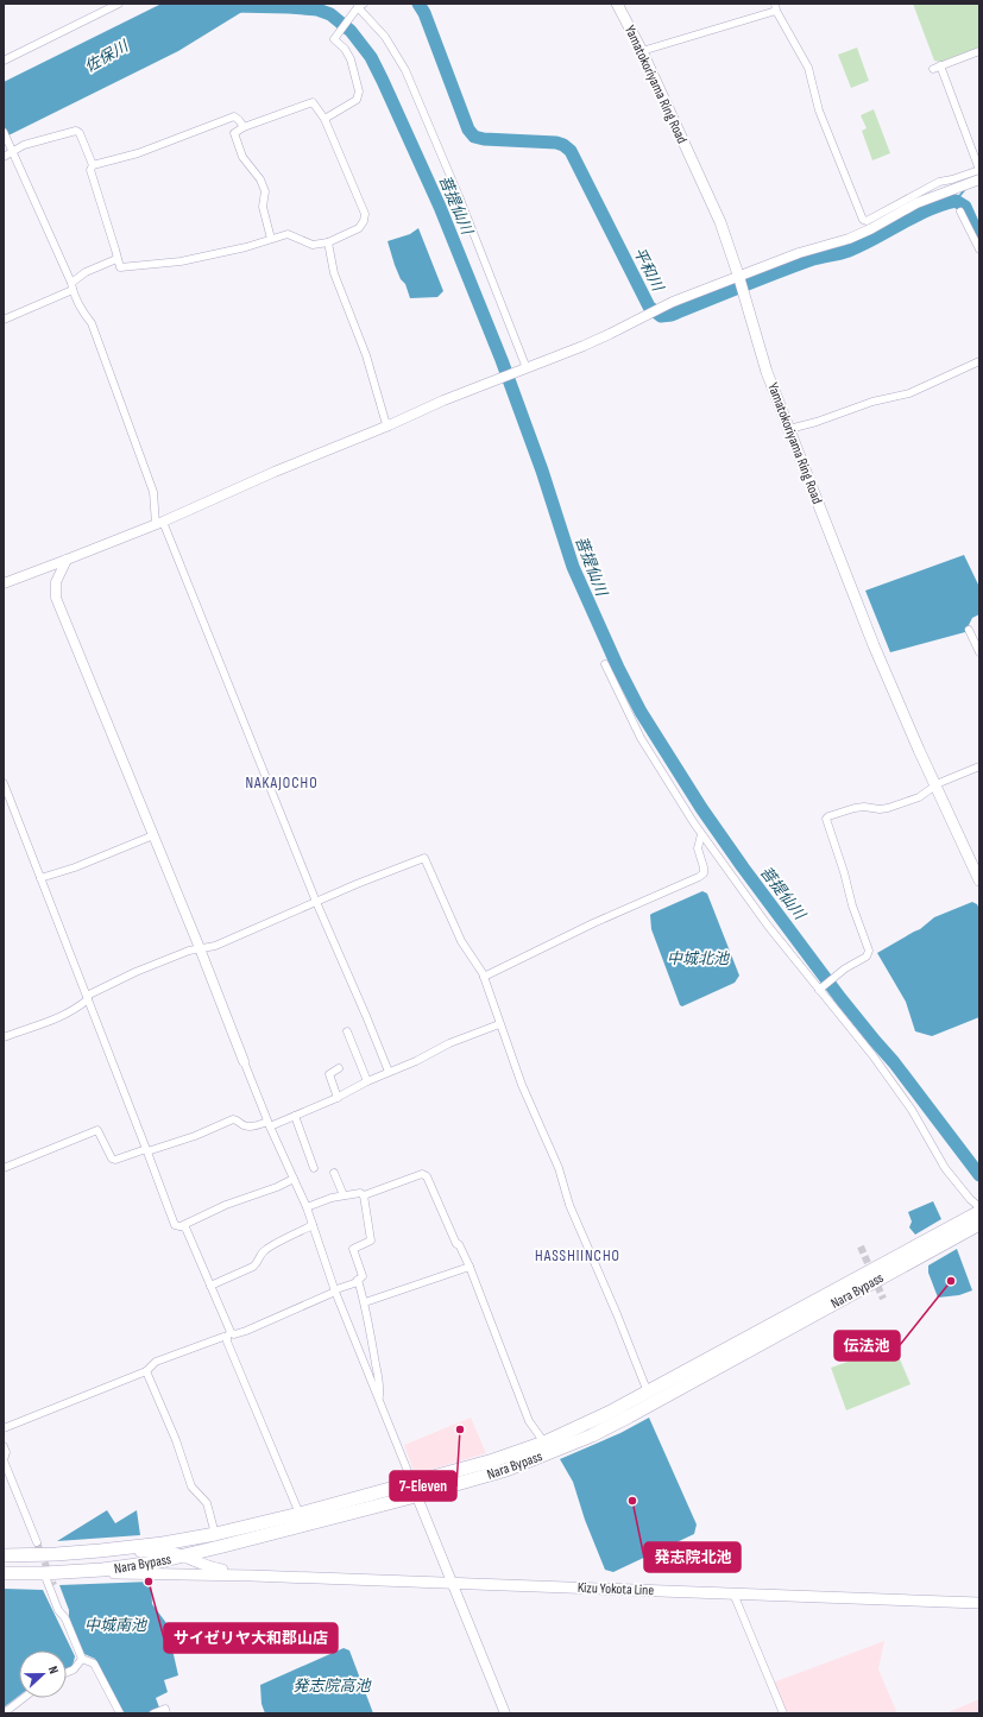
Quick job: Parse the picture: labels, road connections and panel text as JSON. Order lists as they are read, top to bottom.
{
  "streets": {
    "highway": ["Nara Bypass"],
    "main road": ["Yamatokoriyama Ring Road", "Kizu Yokota Line"]
  },
  "crossings": [
    ["Nara Bypass", "Kizu Yokota Line"]
  ],
  "districts": ["NAKAJOCHO", "HASSHIINCHO"],
  "water": [
    "佐保川",
    "菩提仙川",
    "平和川",
    "中城北池",
    "中城南池",
    "発志院高池"
  ],
  "places": [
    "伝法池",
    "7-Eleven",
    "発志院北池",
    "サイゼリヤ大和郡山店"
  ],
  "north": "right"
}
